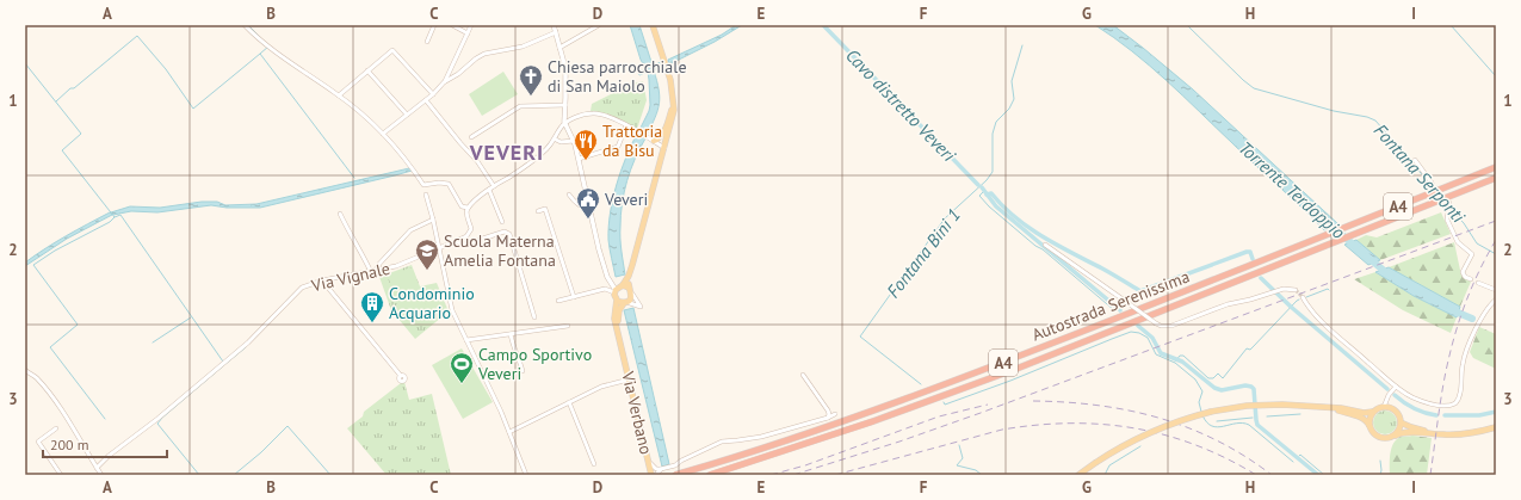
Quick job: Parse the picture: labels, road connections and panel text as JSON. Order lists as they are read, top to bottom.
{
  "streets": {
    "highway": ["A4", "Autostrada Serenissima"],
    "main road": ["Via Verbano"],
    "street": ["Via Vignale"]
  },
  "districts": ["VEVERI"],
  "water": [
    "Cavo distretto Veveri",
    "Fontana Serponti",
    "Torrente Terdoppio",
    "Fontana Bini 1"
  ],
  "places": {
    "church": ["Chiesa parrocchiale di San Maiolo"],
    "restaurant": ["Trattoria da Bisu"],
    "public building": ["Veveri"],
    "school or university": ["Scuola Materna Amelia Fontana"],
    "building": ["Condominio Acquario"],
    "sports": ["Campo Sportivo Veveri"]
  },
  "scale_bar": "200 m",
  "grid": {
    "columns": [
      "A",
      "B",
      "C",
      "D",
      "E",
      "F",
      "G",
      "H",
      "I"
    ],
    "rows": ["1", "2", "3"]
  }
}
